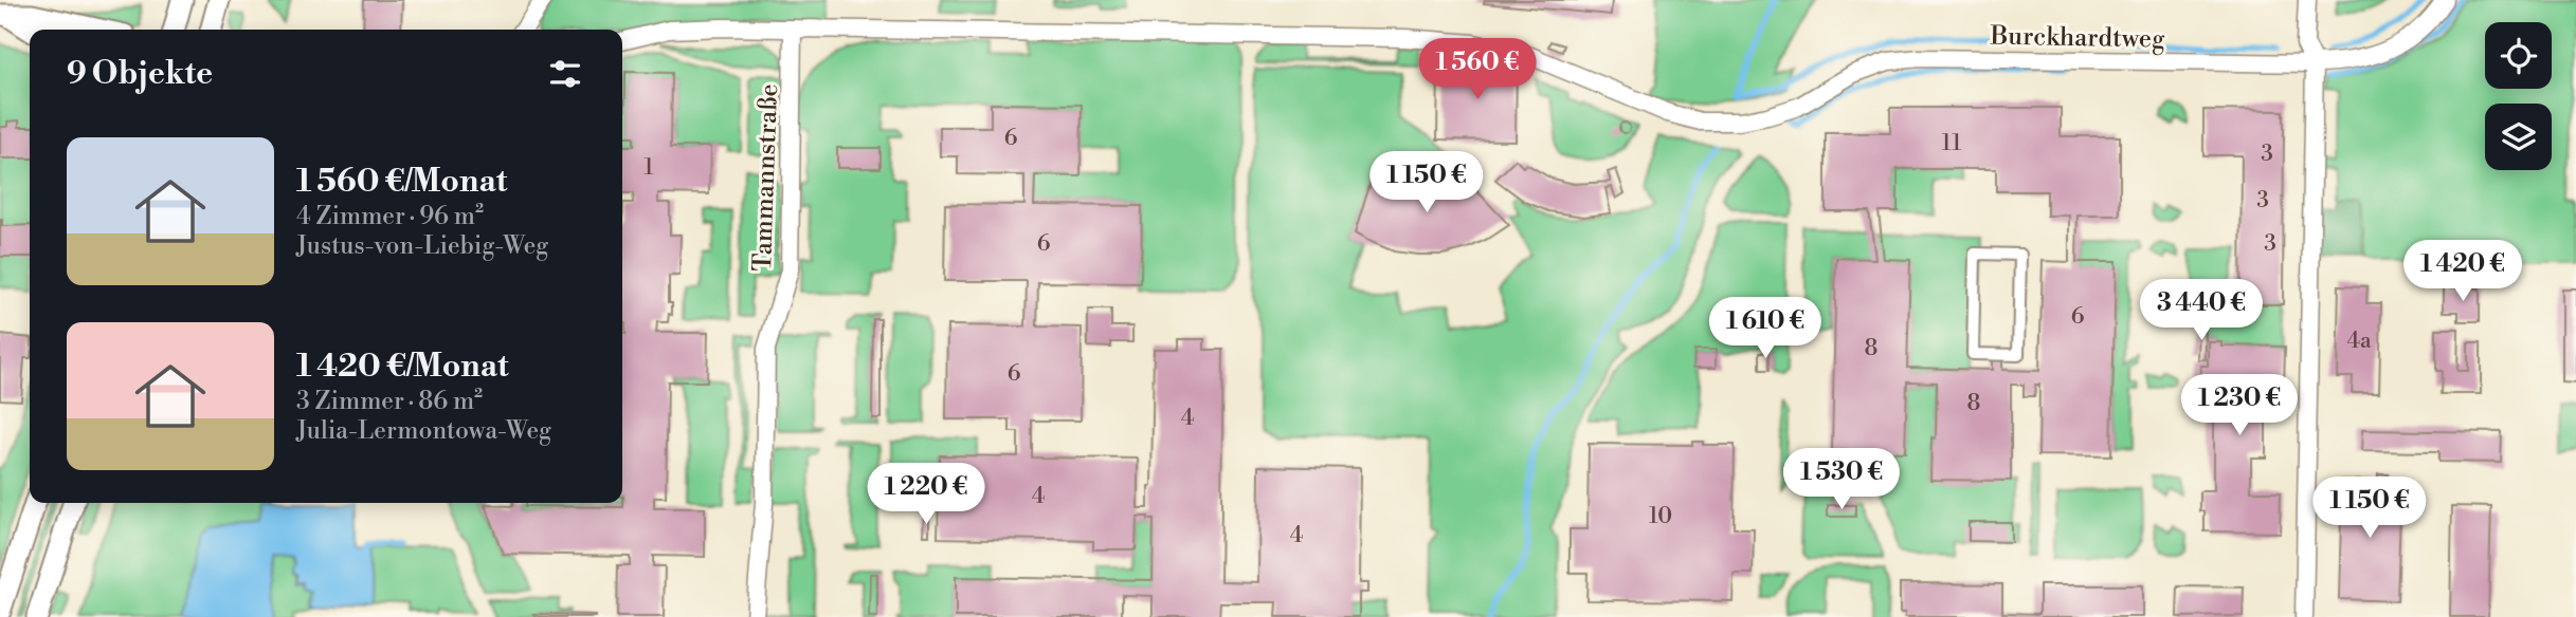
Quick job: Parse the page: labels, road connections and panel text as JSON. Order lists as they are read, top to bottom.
{
  "streets": {
    "street": ["Burckhardtweg", "Tammannstraße"]
  },
  "crossings": [
    ["Burckhardtweg", "Tammannstraße"]
  ],
  "house_numbers": [
    "6",
    "11",
    "3",
    "1",
    "3",
    "6",
    "3",
    "6",
    "4a",
    "8",
    "6",
    "8",
    "4",
    "4",
    "10",
    "4"
  ],
  "page": {
    "heading": "9 Objekte",
    "price": [
      "1 560 €",
      "1 150 €",
      "1 420 €",
      "3 440 €",
      "1 610 €",
      "1 230 €",
      "1 530 €",
      "1 220 €",
      "1 150 €"
    ],
    "list": [
      {
        "name": "1 560 €/Monat",
        "note": "4 Zimmer · 96 m² · Justus-von-Liebig-Weg"
      },
      {
        "name": "1 420 €/Monat",
        "note": "3 Zimmer · 86 m² · Julia-Lermontowa-Weg"
      }
    ]
  }
}
